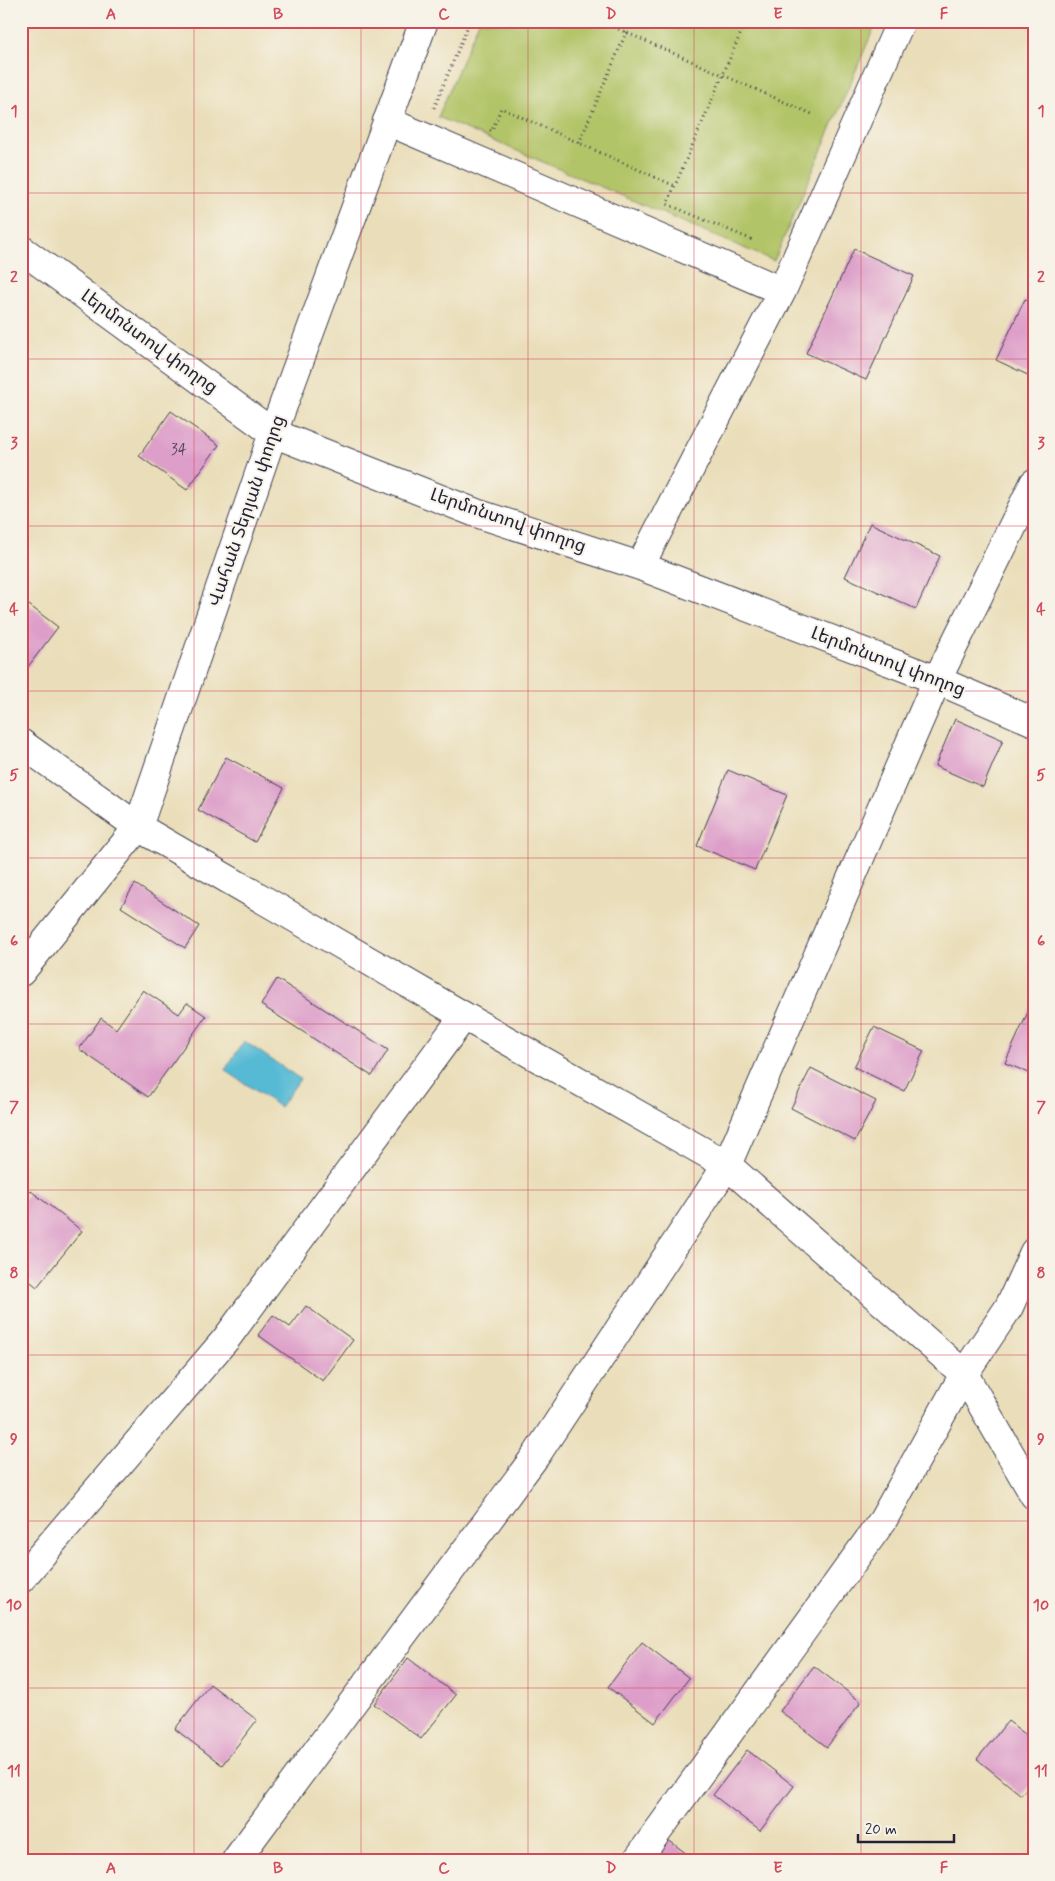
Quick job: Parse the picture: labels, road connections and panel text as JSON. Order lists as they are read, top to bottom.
{
  "streets": {
    "street": ["Լերմոնտով փողոց", "Վահան Տերյան փողոց"]
  },
  "crossings": [
    ["Լերմոնտով փողոց", "Վահան Տերյան փողոց"]
  ],
  "house_numbers": ["34"],
  "scale_bar": "20 m",
  "grid": {
    "columns": [
      "A",
      "B",
      "C",
      "D",
      "E",
      "F"
    ],
    "rows": [
      "1",
      "2",
      "3",
      "4",
      "5",
      "6",
      "7",
      "8",
      "9",
      "10",
      "11"
    ]
  }
}
